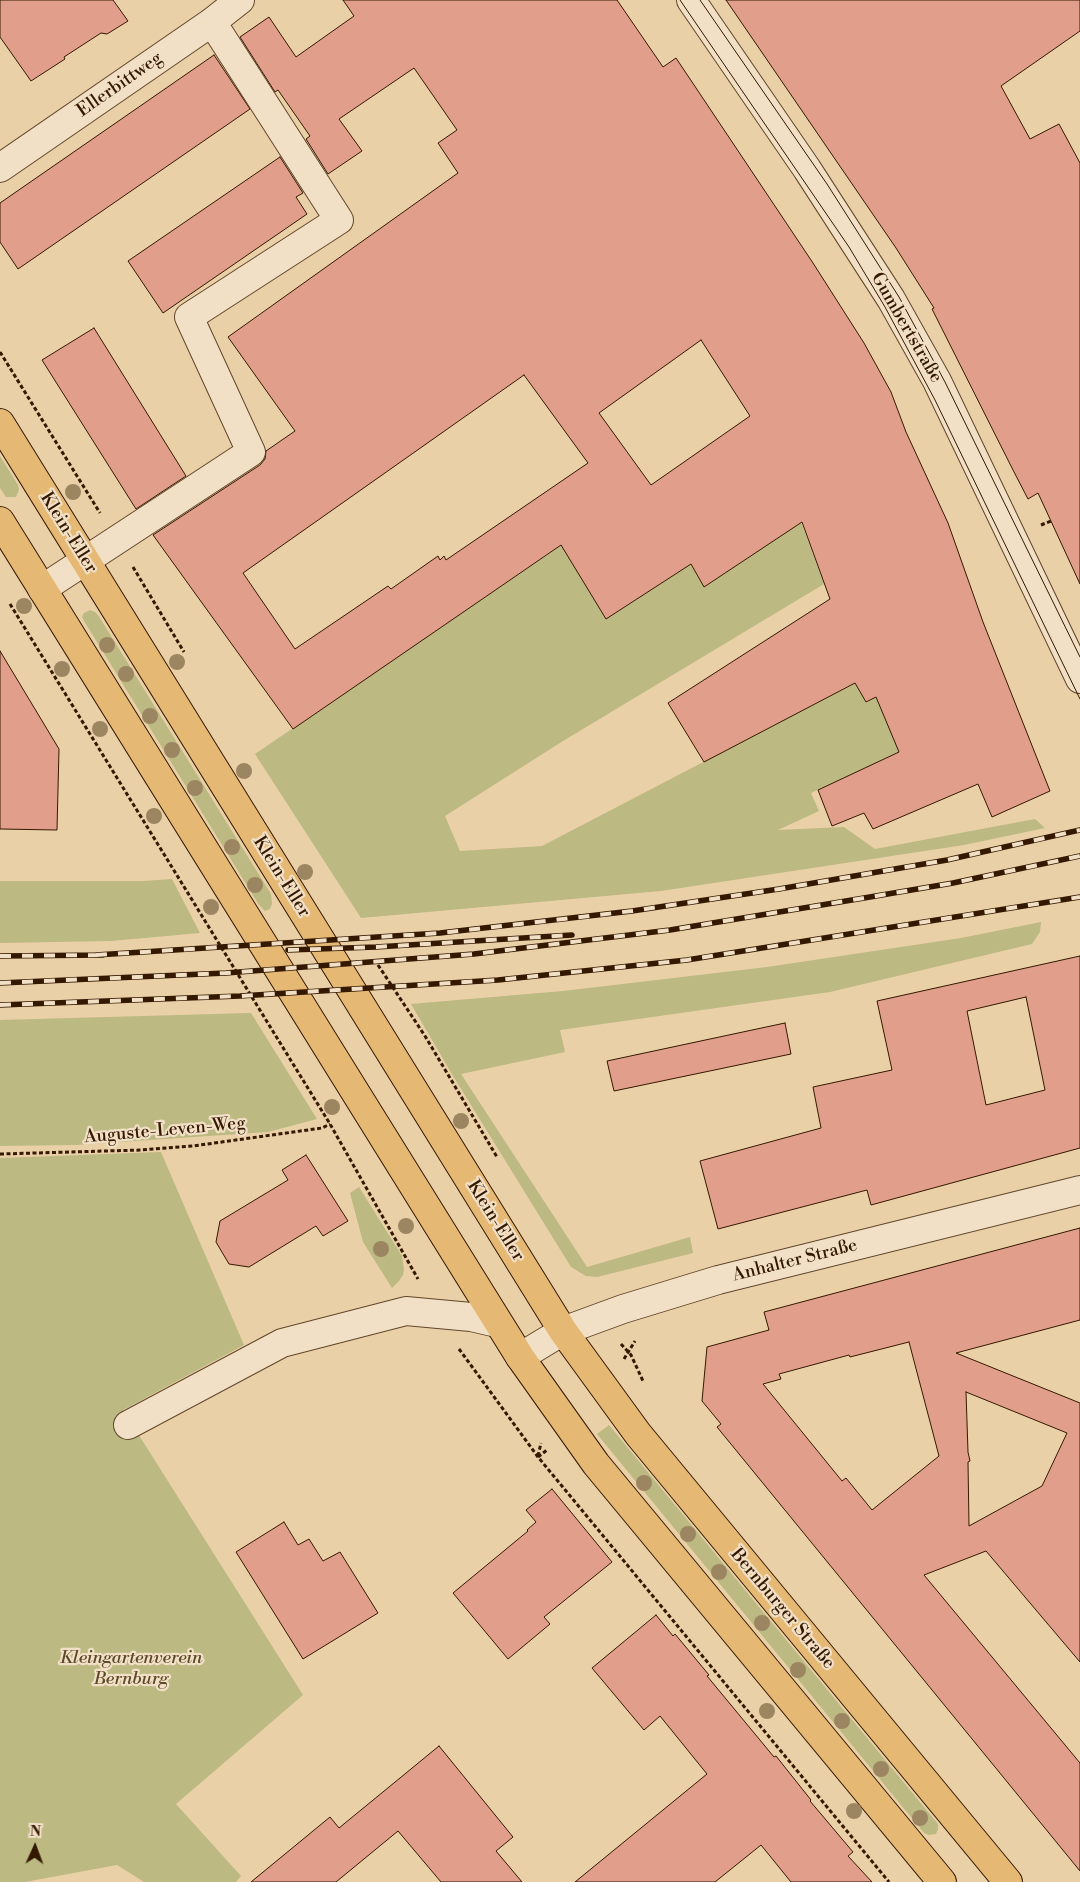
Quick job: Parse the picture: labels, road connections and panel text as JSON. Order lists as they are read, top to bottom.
{
  "streets": {
    "main road": ["Klein-Eller", "Bernburger Straße"],
    "street": ["Ellerbittweg", "Gumbertstraße", "Anhalter Straße"],
    "path": ["Auguste-Leven-Weg"]
  },
  "crossings": [
    ["Klein-Eller", "Anhalter Straße"],
    ["Klein-Eller", "Bernburger Straße"],
    ["Anhalter Straße", "Bernburger Straße"]
  ],
  "parks": ["Kleingartenverein Bernburg"],
  "north": "top"
}
